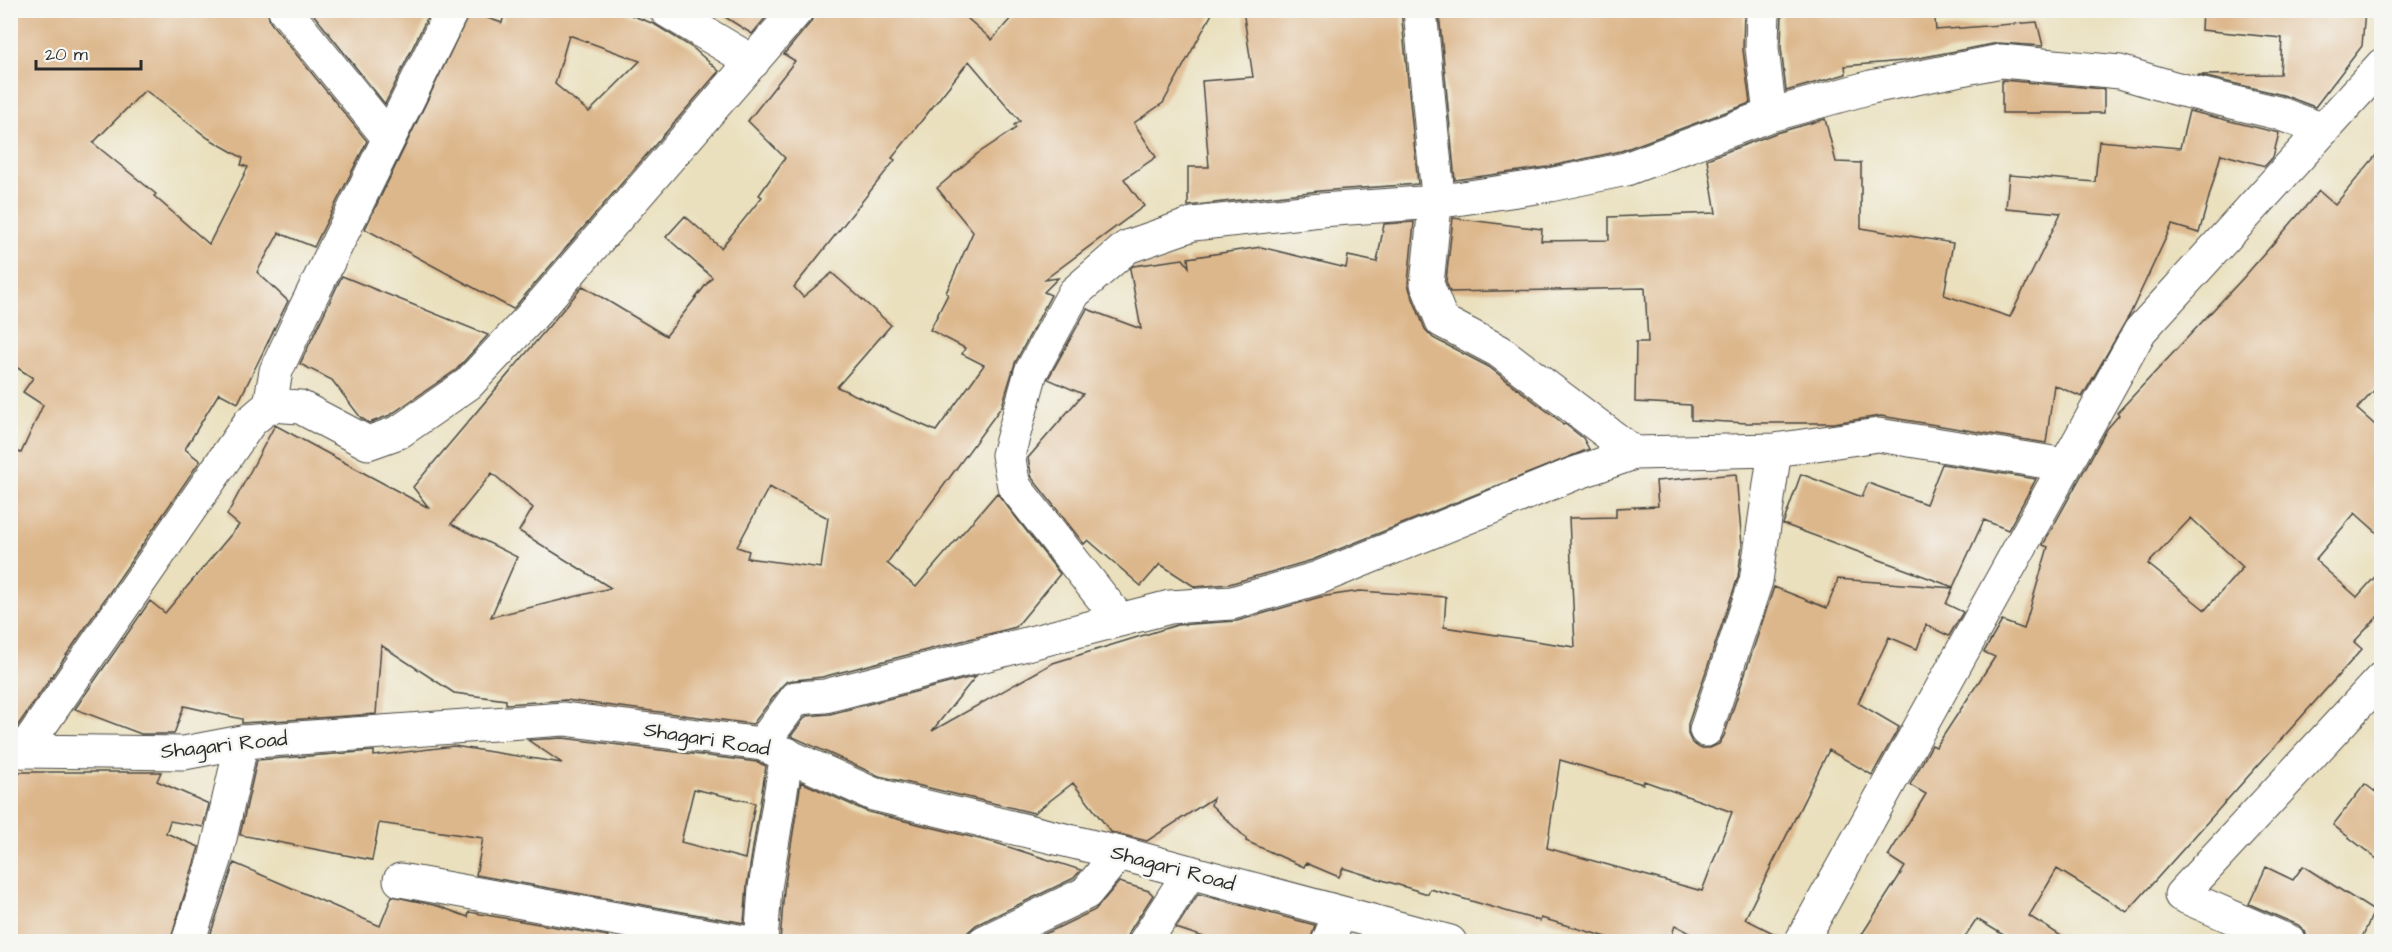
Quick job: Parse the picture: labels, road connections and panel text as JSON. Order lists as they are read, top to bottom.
{
  "streets": {
    "street": ["Shagari Road"]
  },
  "scale_bar": "20 m"
}
